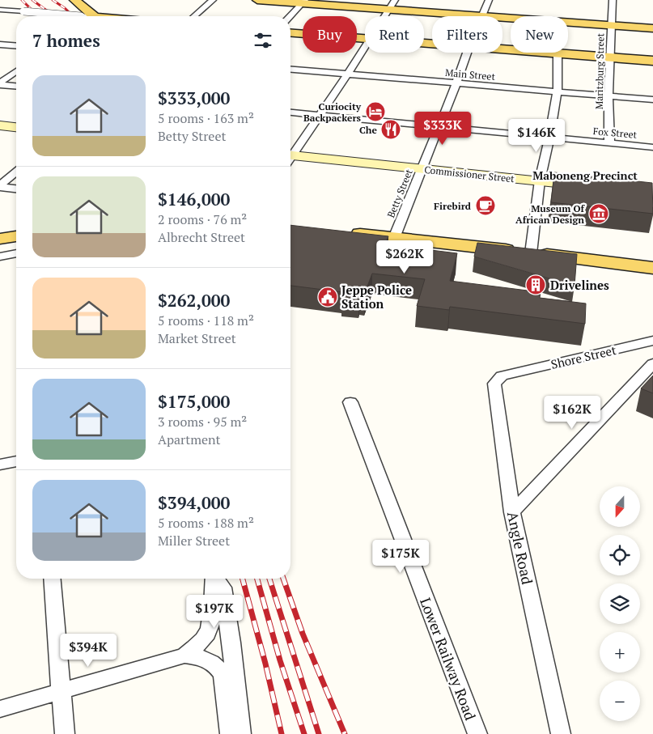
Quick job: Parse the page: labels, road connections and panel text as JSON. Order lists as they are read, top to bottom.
{
  "streets": {
    "main road": ["Commissioner Street"],
    "street": [
      "Maritzburg Street",
      "Main Street",
      "Fox Street",
      "Betty Street",
      "Shore Street",
      "Angle Road",
      "Lower Railway Road"
    ]
  },
  "crossings": [
    ["Maritzburg Street", "Main Street"],
    ["Maritzburg Street", "Fox Street"],
    ["Main Street", "Betty Street"],
    ["Fox Street", "Betty Street"],
    ["Commissioner Street", "Betty Street"],
    ["Shore Street", "Angle Road"]
  ],
  "districts": ["Maboneng Precinct"],
  "places": {
    "hotel": ["Curiocity Backpackers"],
    "restaurant": ["Che"],
    "cafe": ["Firebird"],
    "museum": ["Museum Of African Design"],
    "building": ["Drivelines"],
    "public building": ["Jeppe Police Station"]
  },
  "north": "bottom",
  "page": {
    "chip": [
      "Buy",
      "Rent",
      "Filters",
      "New"
    ],
    "heading": "7 homes",
    "list": [
      {
        "name": "$333,000",
        "note": "5 rooms · 163 m² · Betty Street"
      },
      {
        "name": "$146,000",
        "note": "2 rooms · 76 m² · Albrecht Street"
      },
      {
        "name": "$262,000",
        "note": "5 rooms · 118 m² · Market Street"
      },
      {
        "name": "$175,000",
        "note": "3 rooms · 95 m² · Apartment"
      },
      {
        "name": "$394,000",
        "note": "5 rooms · 188 m² · Miller Street"
      }
    ],
    "price": [
      "$333K",
      "$146K",
      "$262K",
      "$162K",
      "$175K",
      "$197K",
      "$394K"
    ],
    "map_buttons": ["+", "−"]
  }
}
